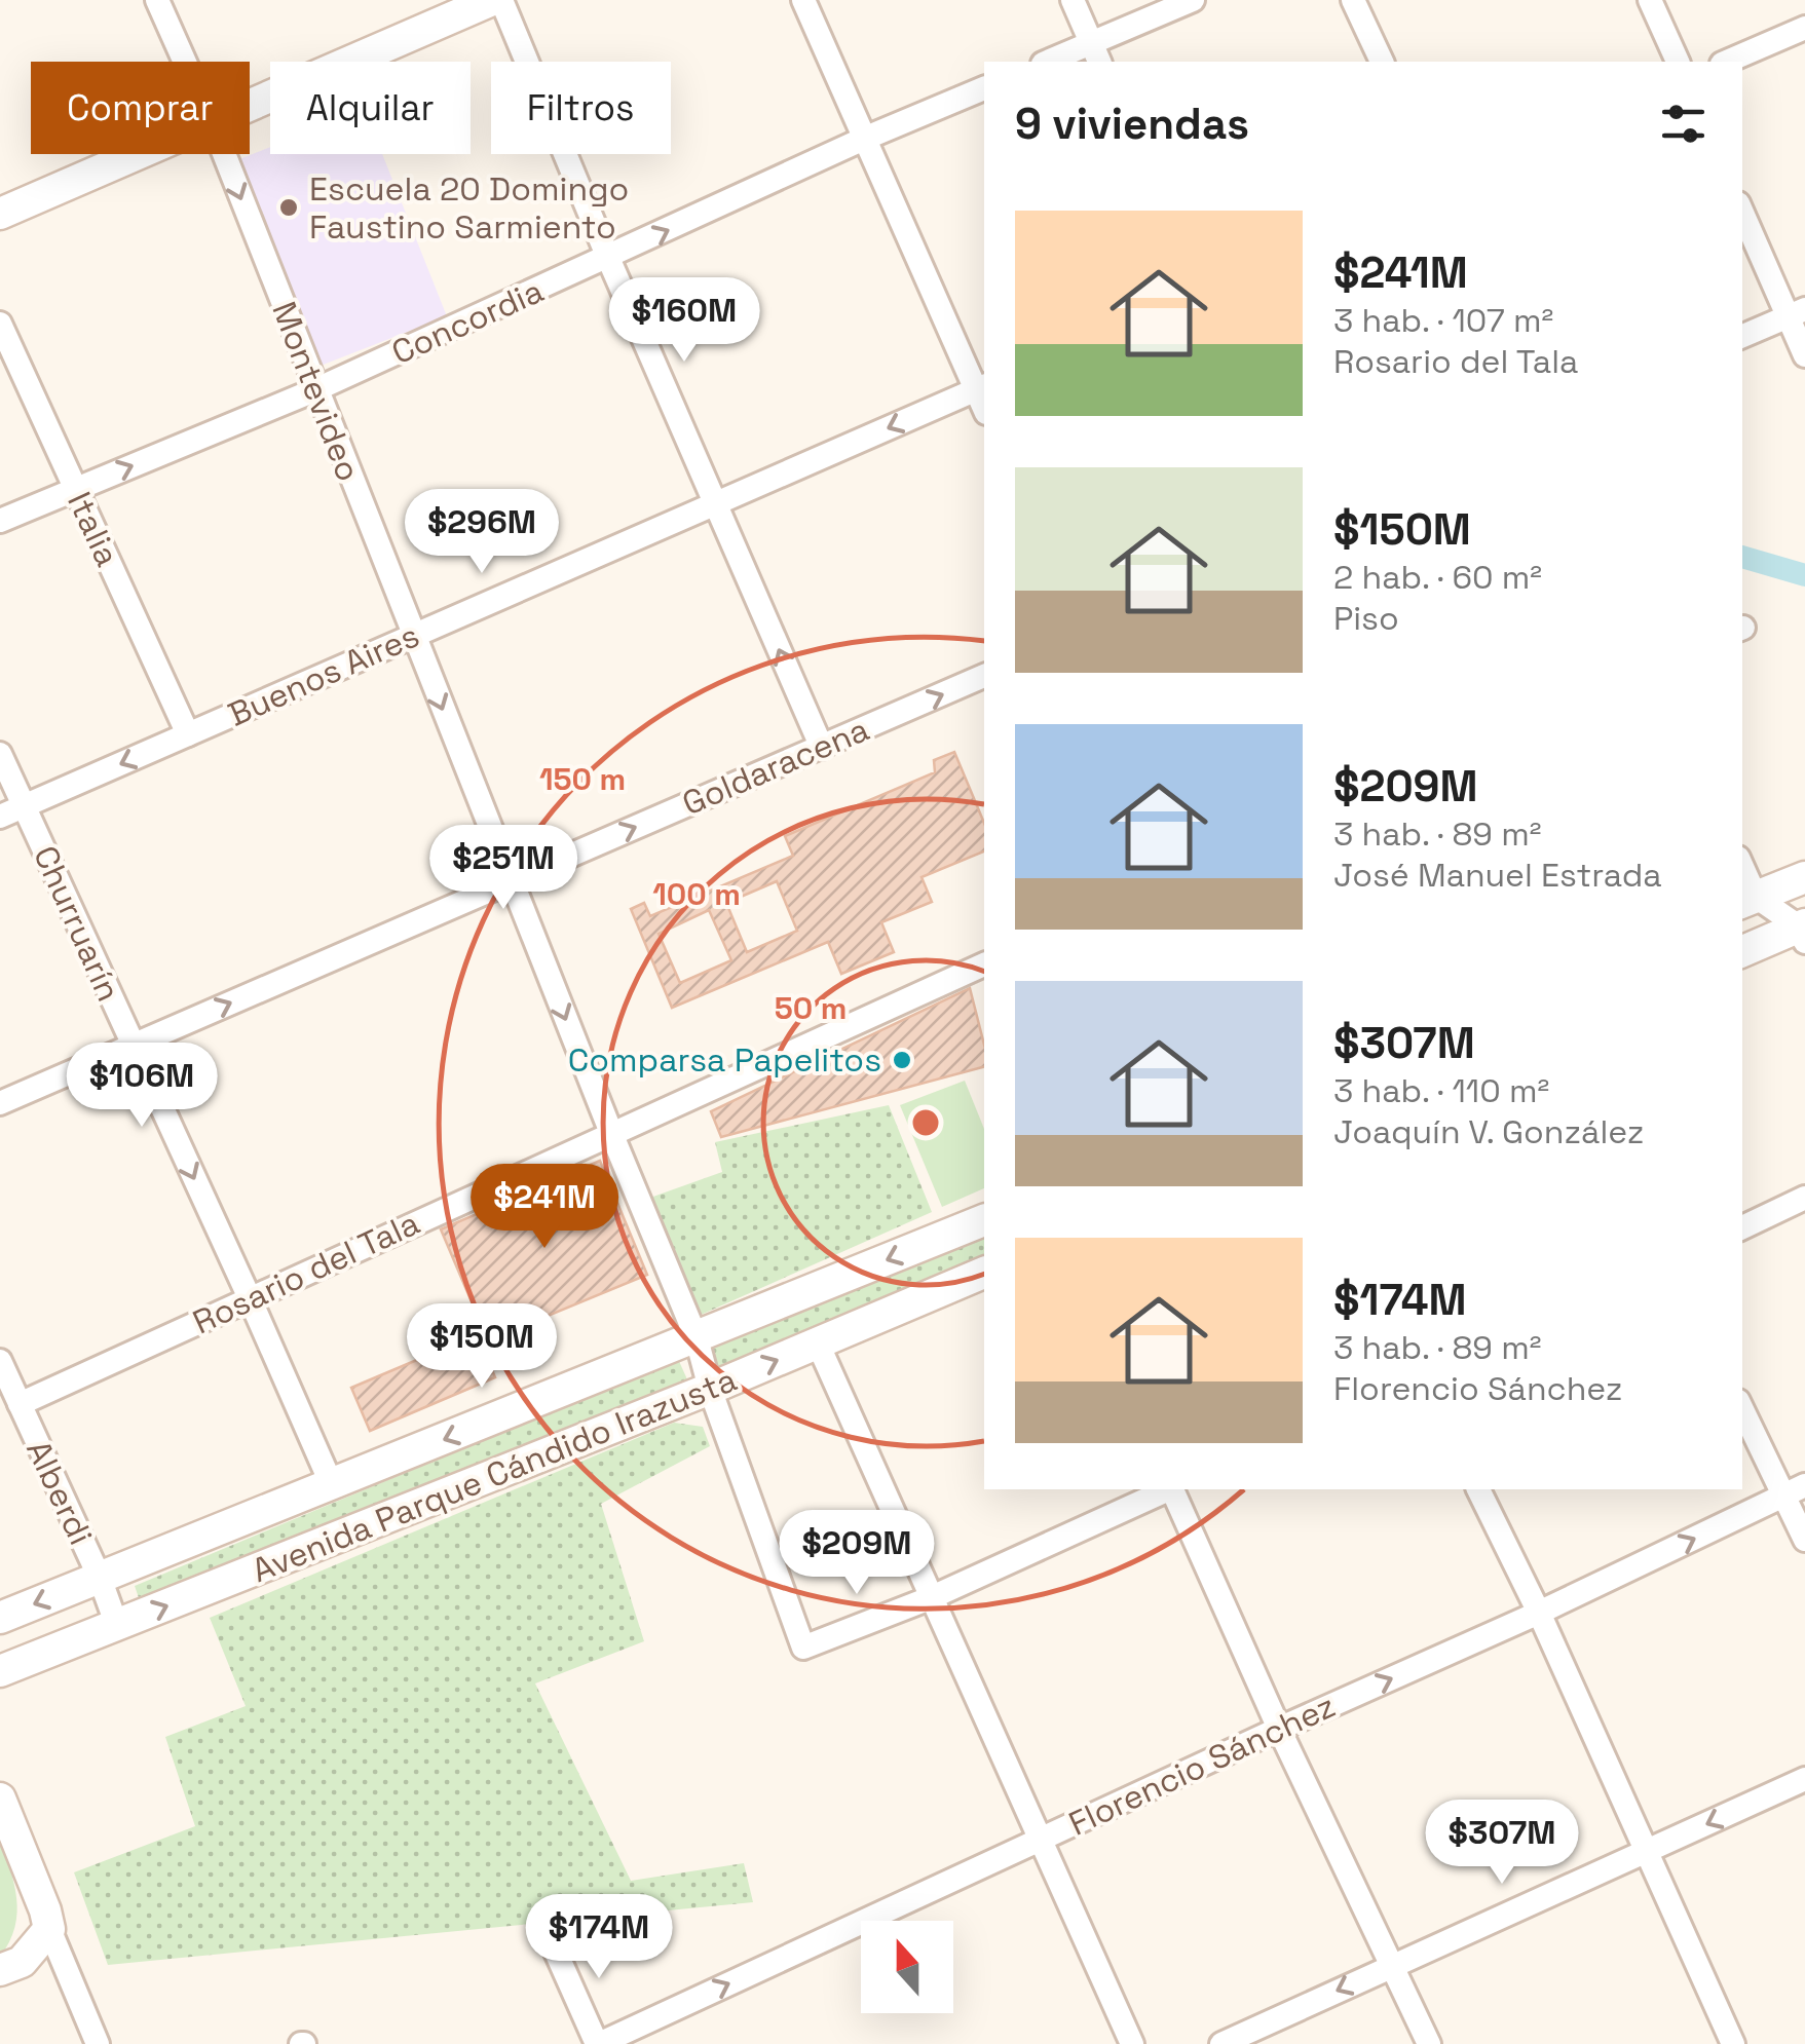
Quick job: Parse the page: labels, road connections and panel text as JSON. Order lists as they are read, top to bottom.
{
  "streets": {
    "main road": ["Avenida Parque Cándido Irazusta"],
    "street": [
      "Concordia",
      "Montevideo",
      "Italia",
      "Buenos Aires",
      "Goldaracena",
      "Churruarín",
      "Rosario del Tala",
      "Alberdi",
      "Florencio Sánchez"
    ]
  },
  "crossings": [
    ["Concordia", "Montevideo"],
    ["Concordia", "Italia"],
    ["Montevideo", "Buenos Aires"],
    ["Montevideo", "Goldaracena"],
    ["Montevideo", "Rosario del Tala"],
    ["Montevideo", "Avenida Parque Cándido Irazusta"],
    ["Italia", "Buenos Aires"],
    ["Buenos Aires", "Churruarín"],
    ["Goldaracena", "Churruarín"],
    ["Churruarín", "Rosario del Tala"],
    ["Churruarín", "Avenida Parque Cándido Irazusta"],
    ["Rosario del Tala", "Alberdi"],
    ["Avenida Parque Cándido Irazusta", "Alberdi"]
  ],
  "one_way": [
    "Concordia",
    "Montevideo",
    "Buenos Aires",
    "Goldaracena",
    "Florencio Sánchez"
  ],
  "places": ["Escuela 20 Domingo Faustino Sarmiento", "Comparsa Papelitos"],
  "north": "top",
  "page": {
    "chip": ["Comprar", "Alquilar", "Filtros"],
    "heading": "9 viviendas",
    "list": [
      {
        "name": "$241M",
        "note": "3 hab. · 107 m² · Rosario del Tala"
      },
      {
        "name": "$150M",
        "note": "2 hab. · 60 m² · Piso"
      },
      {
        "name": "$209M",
        "note": "3 hab. · 89 m² · José Manuel Estrada"
      },
      {
        "name": "$307M",
        "note": "3 hab. · 110 m² · Joaquín V. González"
      },
      {
        "name": "$174M",
        "note": "3 hab. · 89 m² · Florencio Sánchez"
      }
    ],
    "price": [
      "$160M",
      "$296M",
      "$251M",
      "$106M",
      "$241M",
      "$150M",
      "$209M",
      "$307M",
      "$174M"
    ]
  },
  "rings": ["150 m", "100 m", "50 m"]
}
